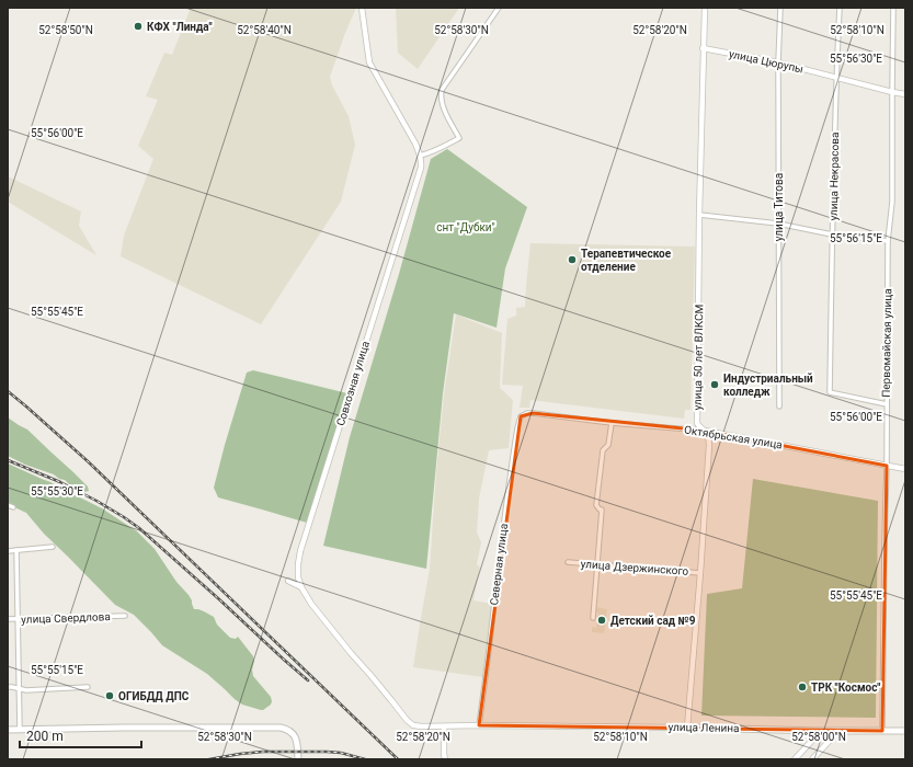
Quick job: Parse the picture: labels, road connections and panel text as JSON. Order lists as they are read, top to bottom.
{
  "streets": {
    "main road": ["улица Ленина"],
    "street": [
      "улица Цюрупы",
      "улица Некрасова",
      "улица Титова",
      "Первомайская улица",
      "улица 50 лет ВЛКСМ",
      "Совхозная улица",
      "Октябрьская улица",
      "Северная улица",
      "улица Дзержинского",
      "улица Свердлова"
    ]
  },
  "crossings": [
    ["улица Цюрупы", "улица Некрасова"],
    ["улица Цюрупы", "улица Титова"],
    ["улица Цюрупы", "Первомайская улица"],
    ["улица Цюрупы", "улица 50 лет ВЛКСМ"],
    ["улица Некрасова", "Первомайская улица"],
    ["Первомайская улица", "Октябрьская улица"],
    ["Первомайская улица", "улица Ленина"],
    ["улица 50 лет ВЛКСМ", "Октябрьская улица"],
    ["улица 50 лет ВЛКСМ", "улица Дзержинского"],
    ["улица 50 лет ВЛКСМ", "улица Ленина"],
    ["Совхозная улица", "улица Ленина"],
    ["Октябрьская улица", "Северная улица"],
    ["Северная улица", "улица Ленина"]
  ],
  "parks": ["снт \"Дубки\""],
  "places": [
    "КФХ \"Линда\"",
    "Терапевтическое отделение",
    "Индустриальный колледж",
    "Детский сад №9",
    "ТРК \"Космос\"",
    "ОГИБДД ДПС"
  ],
  "scale_bar": "200 m",
  "coordinates": [
    "52°58'50\"N",
    "52°58'40\"N",
    "52°58'30\"N",
    "52°58'20\"N",
    "52°58'10\"N",
    "55°56'30\"E",
    "55°56'00\"E",
    "55°56'15\"E",
    "55°55'45\"E",
    "55°55'30\"E",
    "55°55'15\"E",
    "52°58'00\"N"
  ]
}
